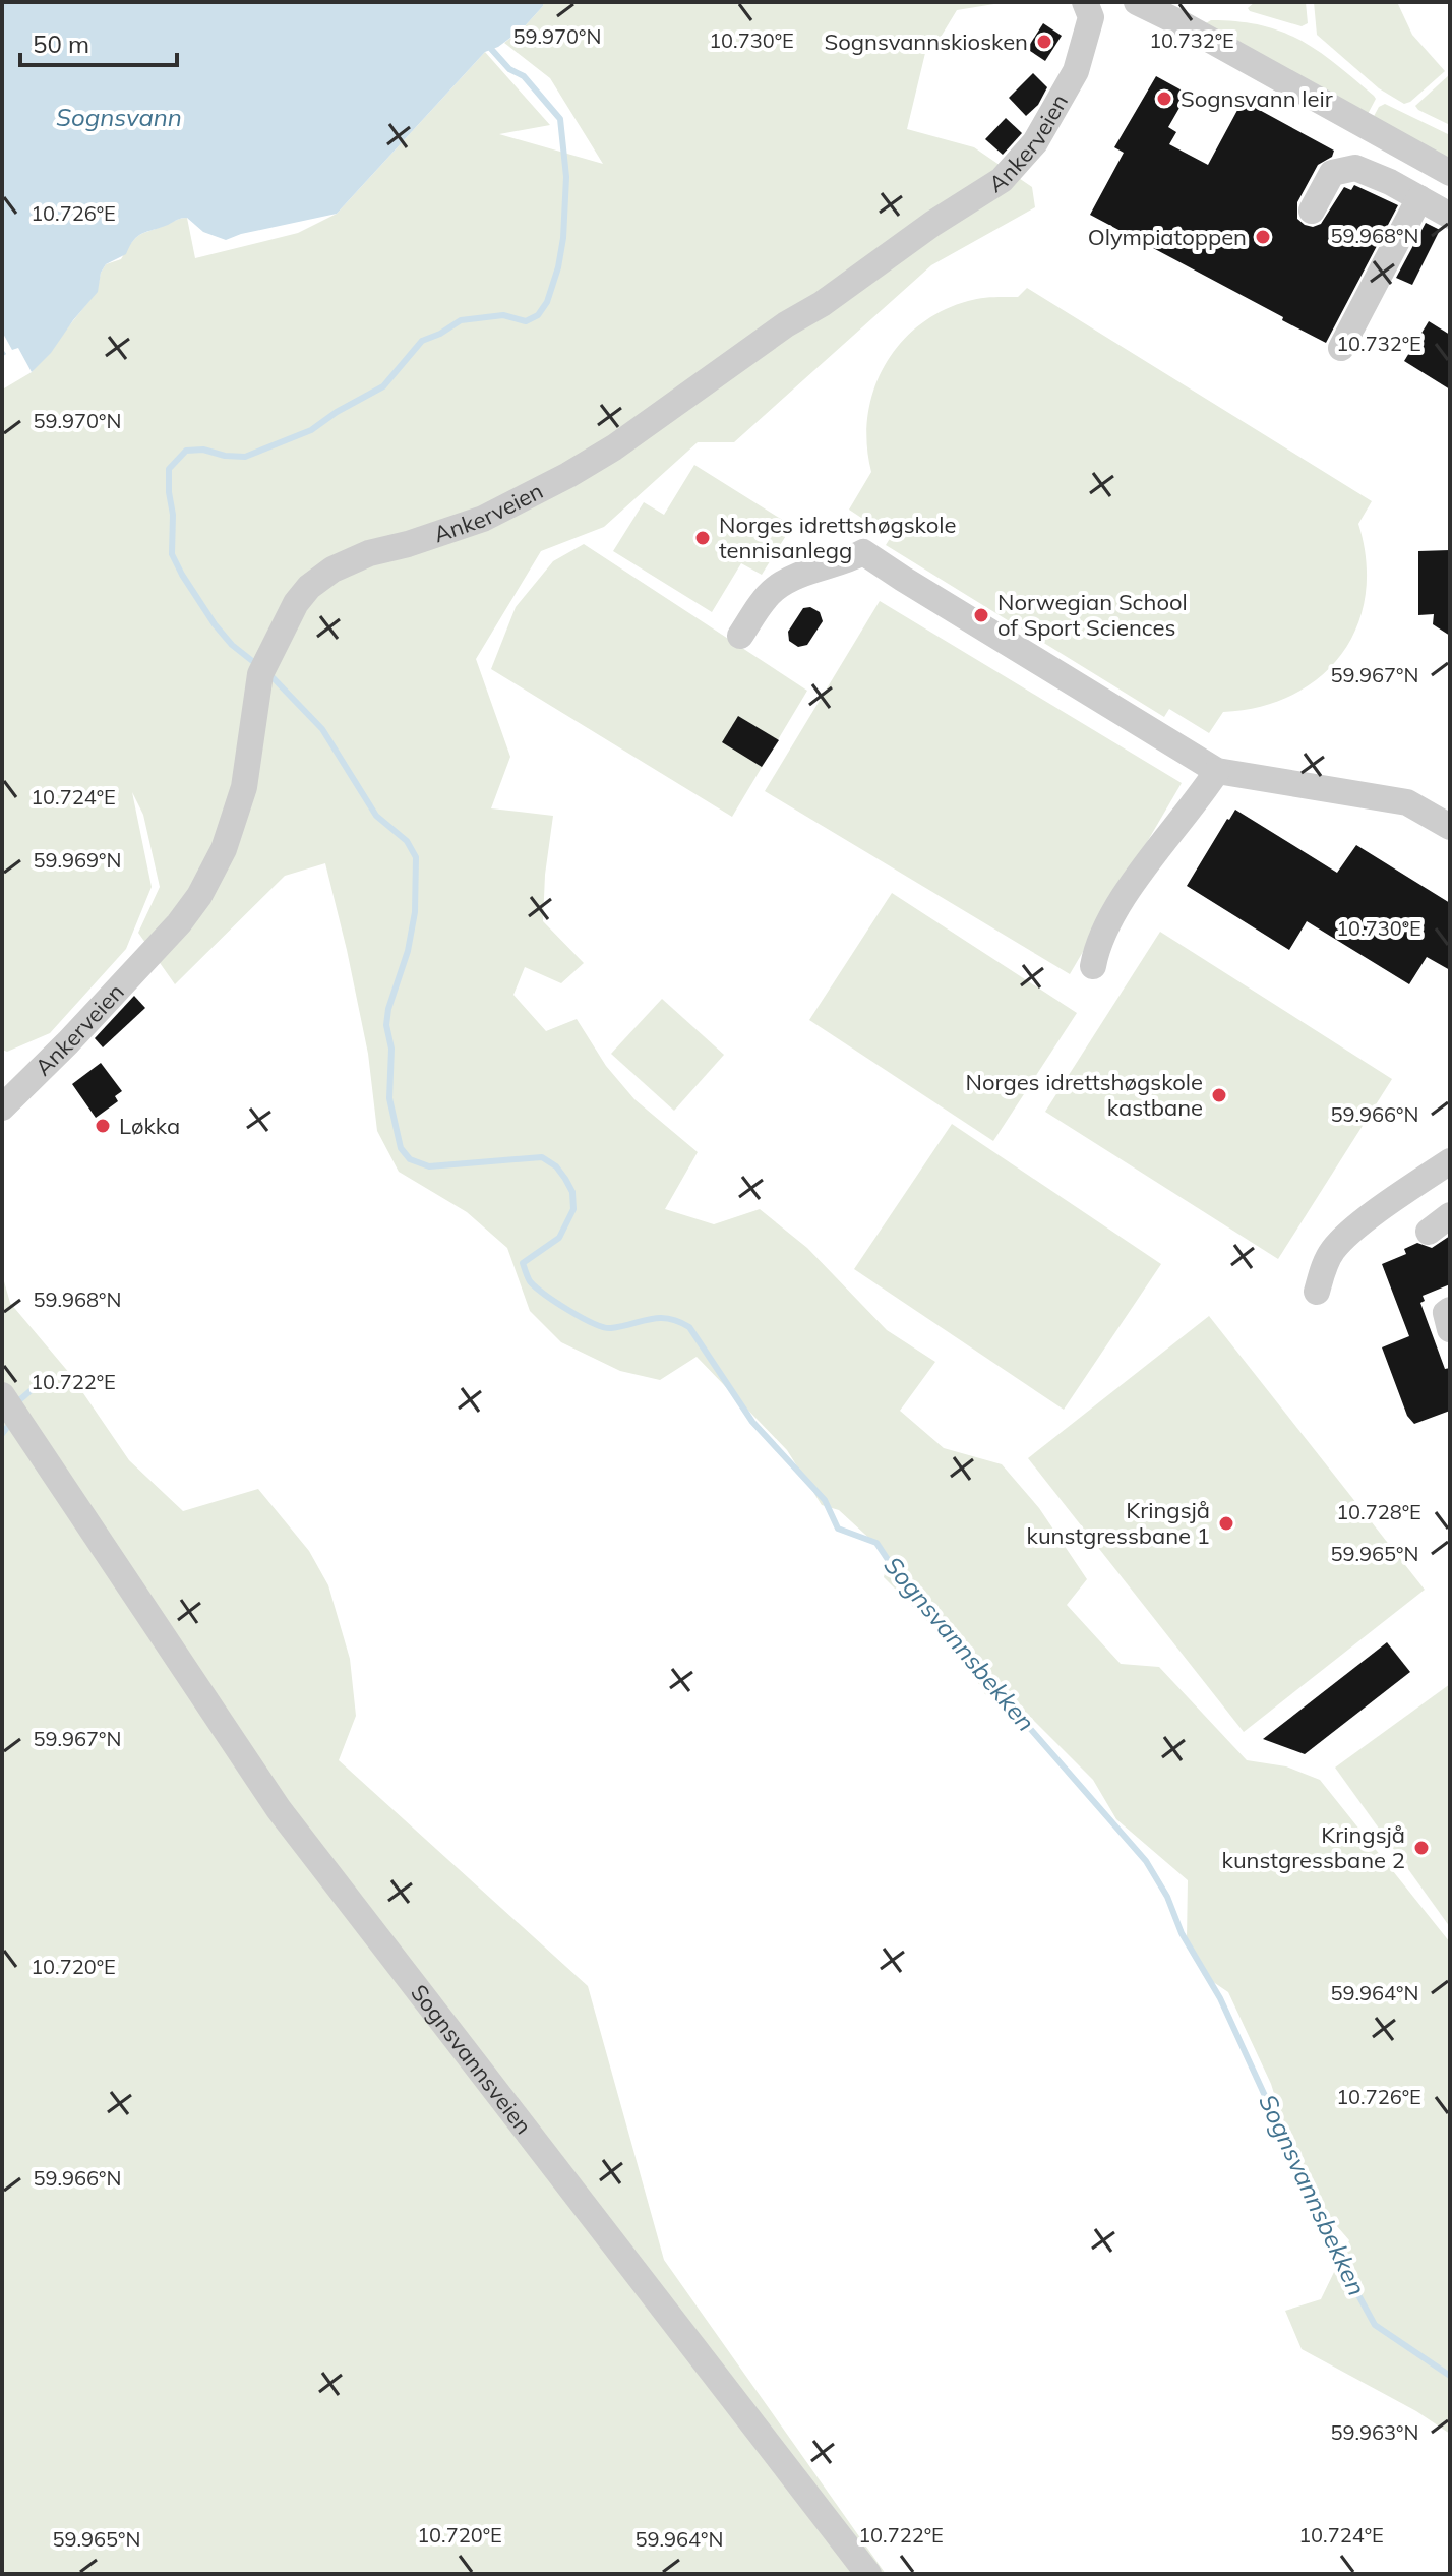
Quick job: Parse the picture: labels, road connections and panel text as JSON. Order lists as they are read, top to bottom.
{
  "streets": {
    "street": ["Ankerveien", "Sognsvannsveien"]
  },
  "water": ["Sognsvann", "Sognsvannsbekken"],
  "places": [
    "Sognsvannskiosken",
    "Sognsvann leir",
    "Olympiatoppen",
    "Norges idrettshøgskole tennisanlegg",
    "Norwegian School of Sport Sciences",
    "Norges idrettshøgskole kastbane",
    "Løkka",
    "Kringsjå kunstgressbane 1",
    "Kringsjå kunstgressbane 2"
  ],
  "scale_bar": "50 m",
  "coordinates": [
    "59.970°N",
    "10.730°E",
    "10.732°E",
    "10.726°E",
    "59.968°N",
    "59.967°N",
    "10.724°E",
    "59.969°N",
    "59.966°N",
    "10.722°E",
    "10.728°E",
    "59.965°N",
    "10.720°E",
    "59.964°N",
    "59.963°N"
  ]
}
